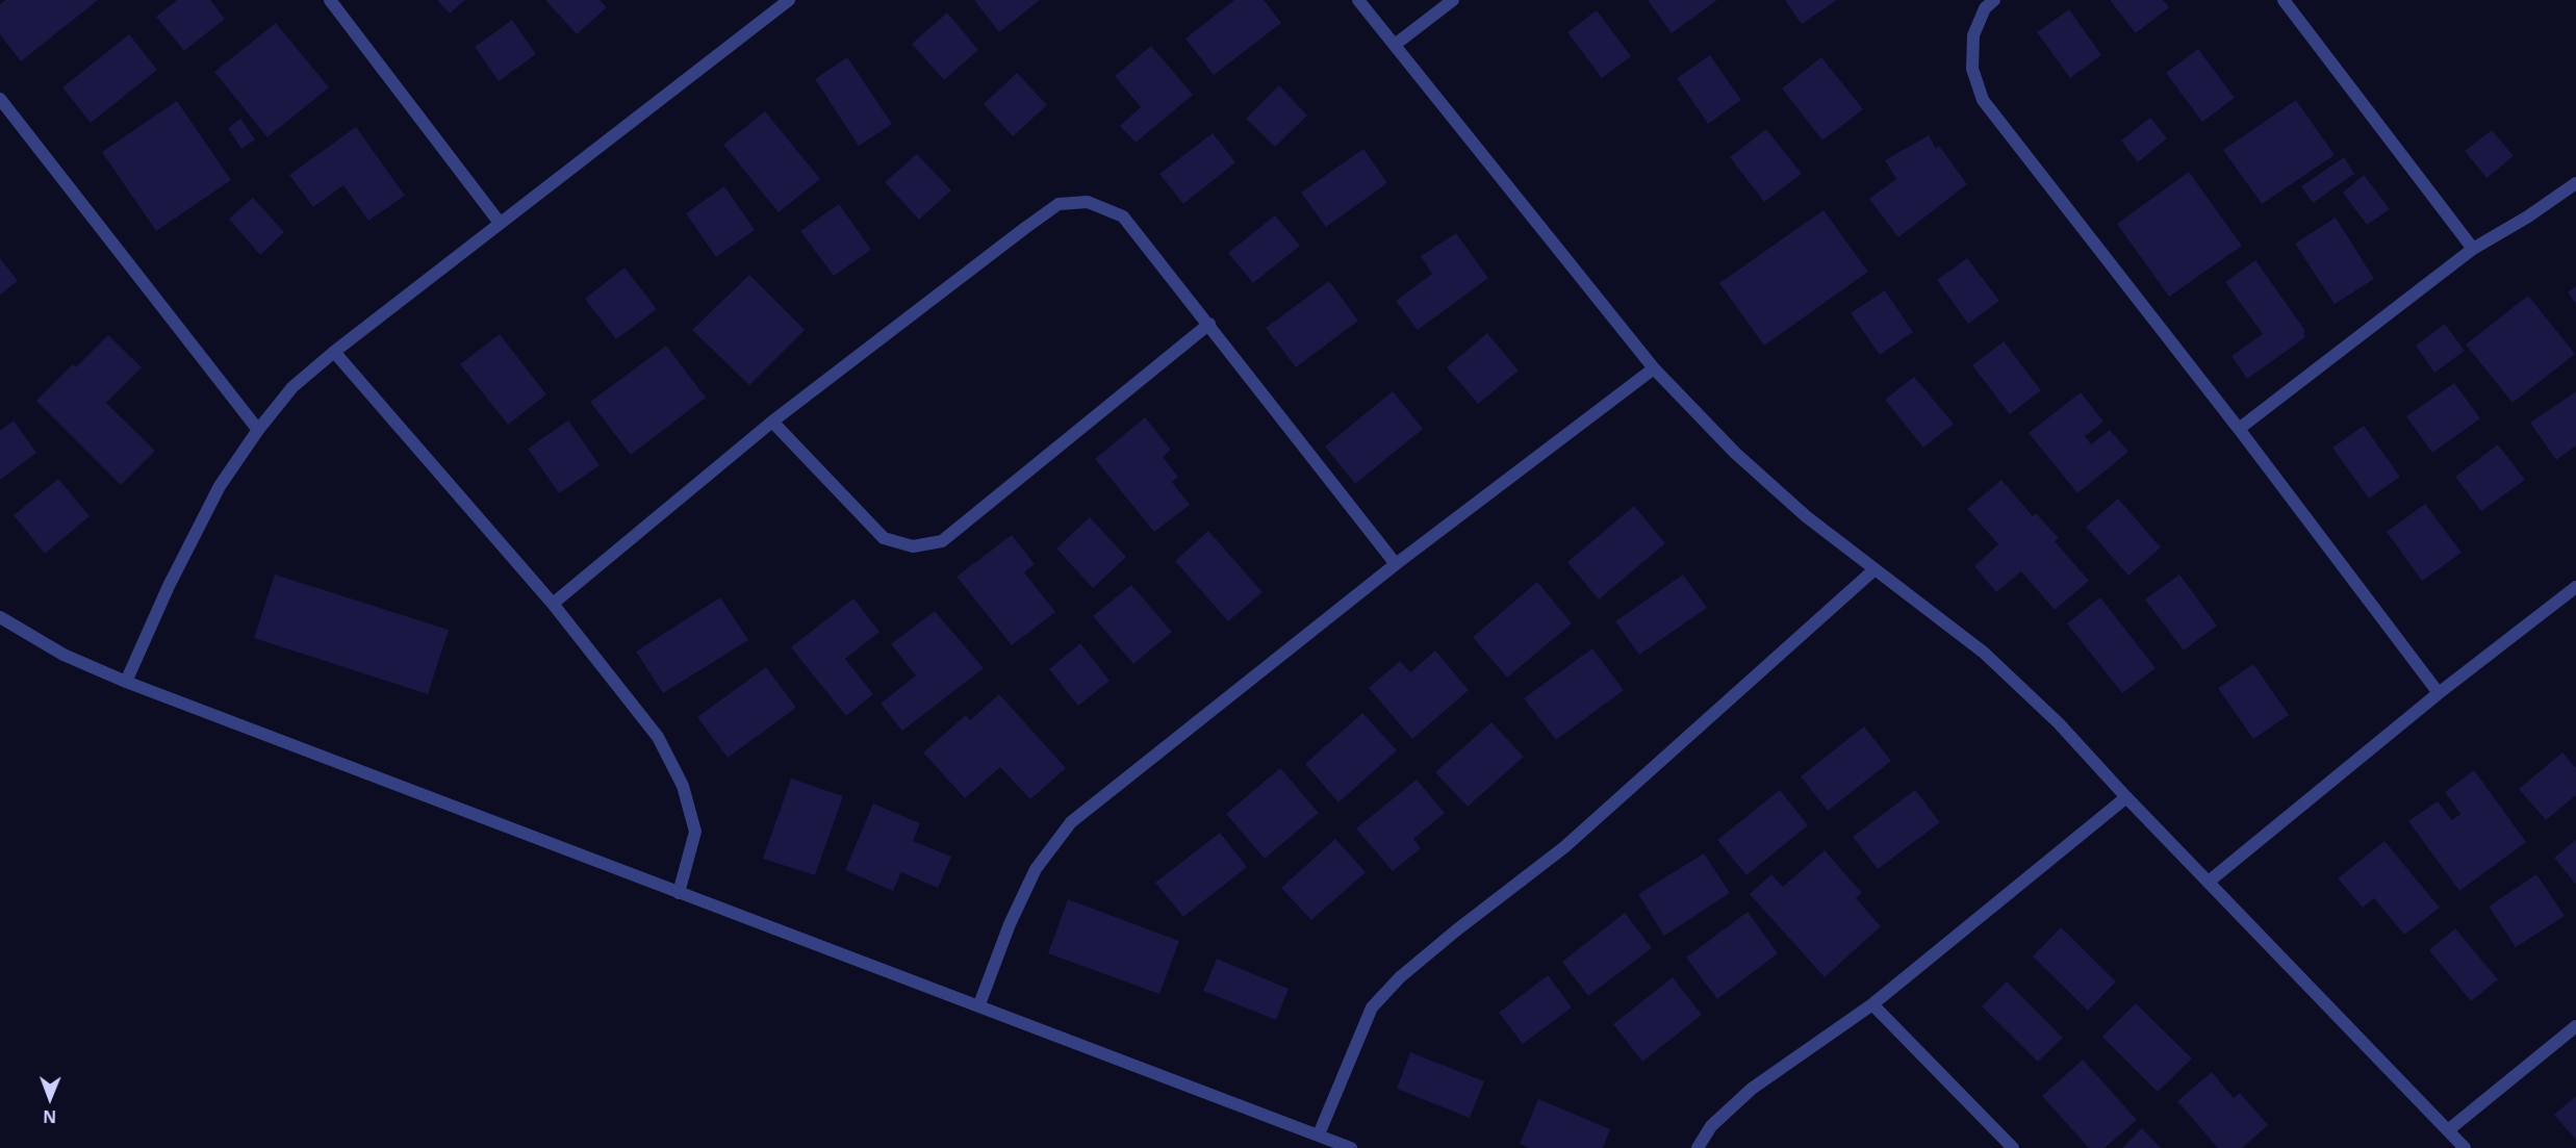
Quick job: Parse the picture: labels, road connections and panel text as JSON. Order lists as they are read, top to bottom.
{
  "north": "bottom"
}
